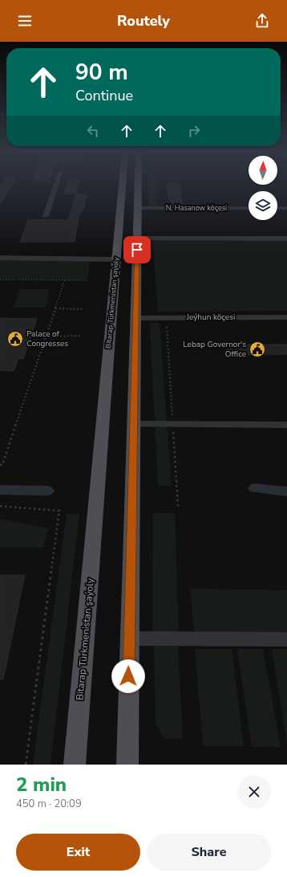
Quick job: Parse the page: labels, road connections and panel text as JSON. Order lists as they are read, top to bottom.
{
  "streets": {
    "main road": ["Bitarap Türkmenistan şaýoly"],
    "street": ["N. Hasanow köçesi", "Jeýhun köçesi"]
  },
  "places": {
    "public building": ["Palace of Congresses", "Lebap Governor's Office"]
  },
  "north": "top",
  "page": {
    "header": "Routely",
    "turn": ["90 m", "Continue"],
    "heading": ["2 min", "450 m · 20:09"],
    "buttons": ["Exit", "Share"]
  }
}
